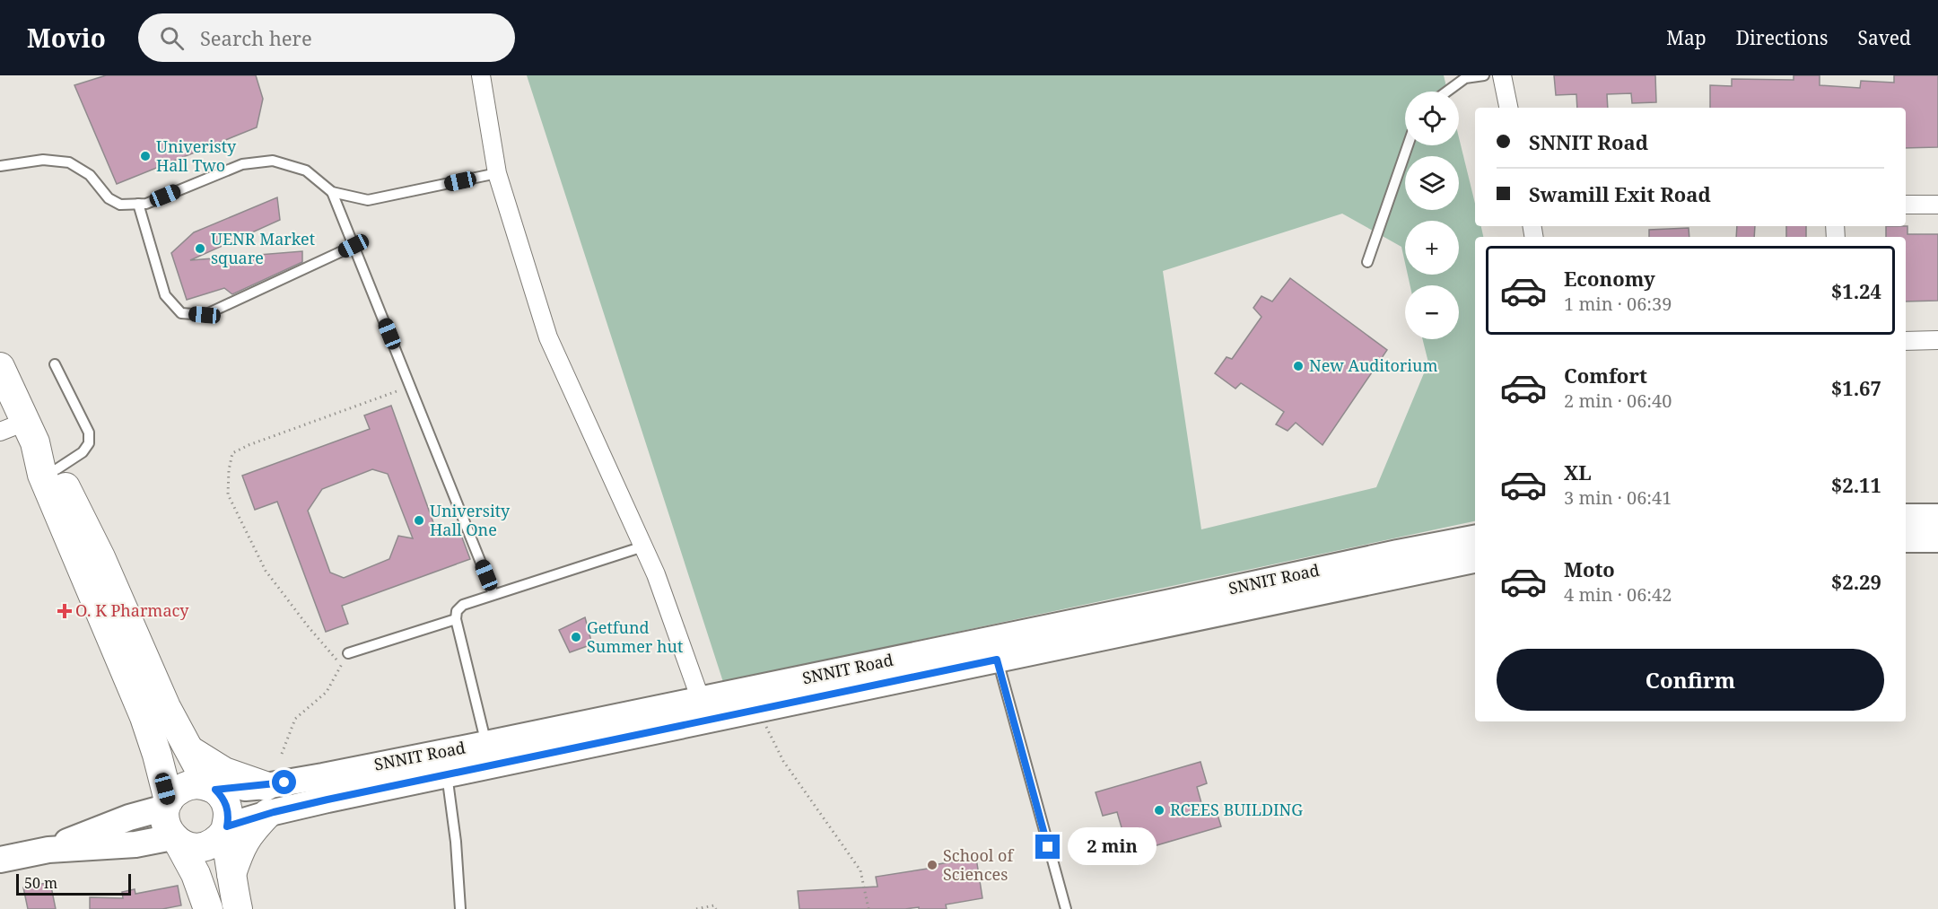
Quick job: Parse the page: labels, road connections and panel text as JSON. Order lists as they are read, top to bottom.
{
  "streets": {
    "street": ["SNNIT Road"]
  },
  "places": {
    "other": [
      "Univeristy Hall Two",
      "UENR Market square",
      "New Auditorium",
      "University Hall One",
      "Getfund Summer hut",
      "RCEES BUILDING",
      "School of Sciences"
    ],
    "health": ["O. K Pharmacy"]
  },
  "scale_bar": "50 m",
  "page": {
    "header": "Movio",
    "search": "Search here",
    "nav": ["Map", "Directions", "Saved"],
    "map_buttons": ["+", "−"],
    "banner": ["SNNIT Road", "Swamill Exit Road"],
    "list": [
      {
        "name": "Economy",
        "note": "1 min · 06:39",
        "value": "$1.24"
      },
      {
        "name": "Comfort",
        "note": "2 min · 06:40",
        "value": "$1.67"
      },
      {
        "name": "XL",
        "note": "3 min · 06:41",
        "value": "$2.11"
      },
      {
        "name": "Moto",
        "note": "4 min · 06:42",
        "value": "$2.29"
      }
    ],
    "buttons": "Confirm",
    "bubble": "2 min",
    "scale": "50 m"
  }
}
